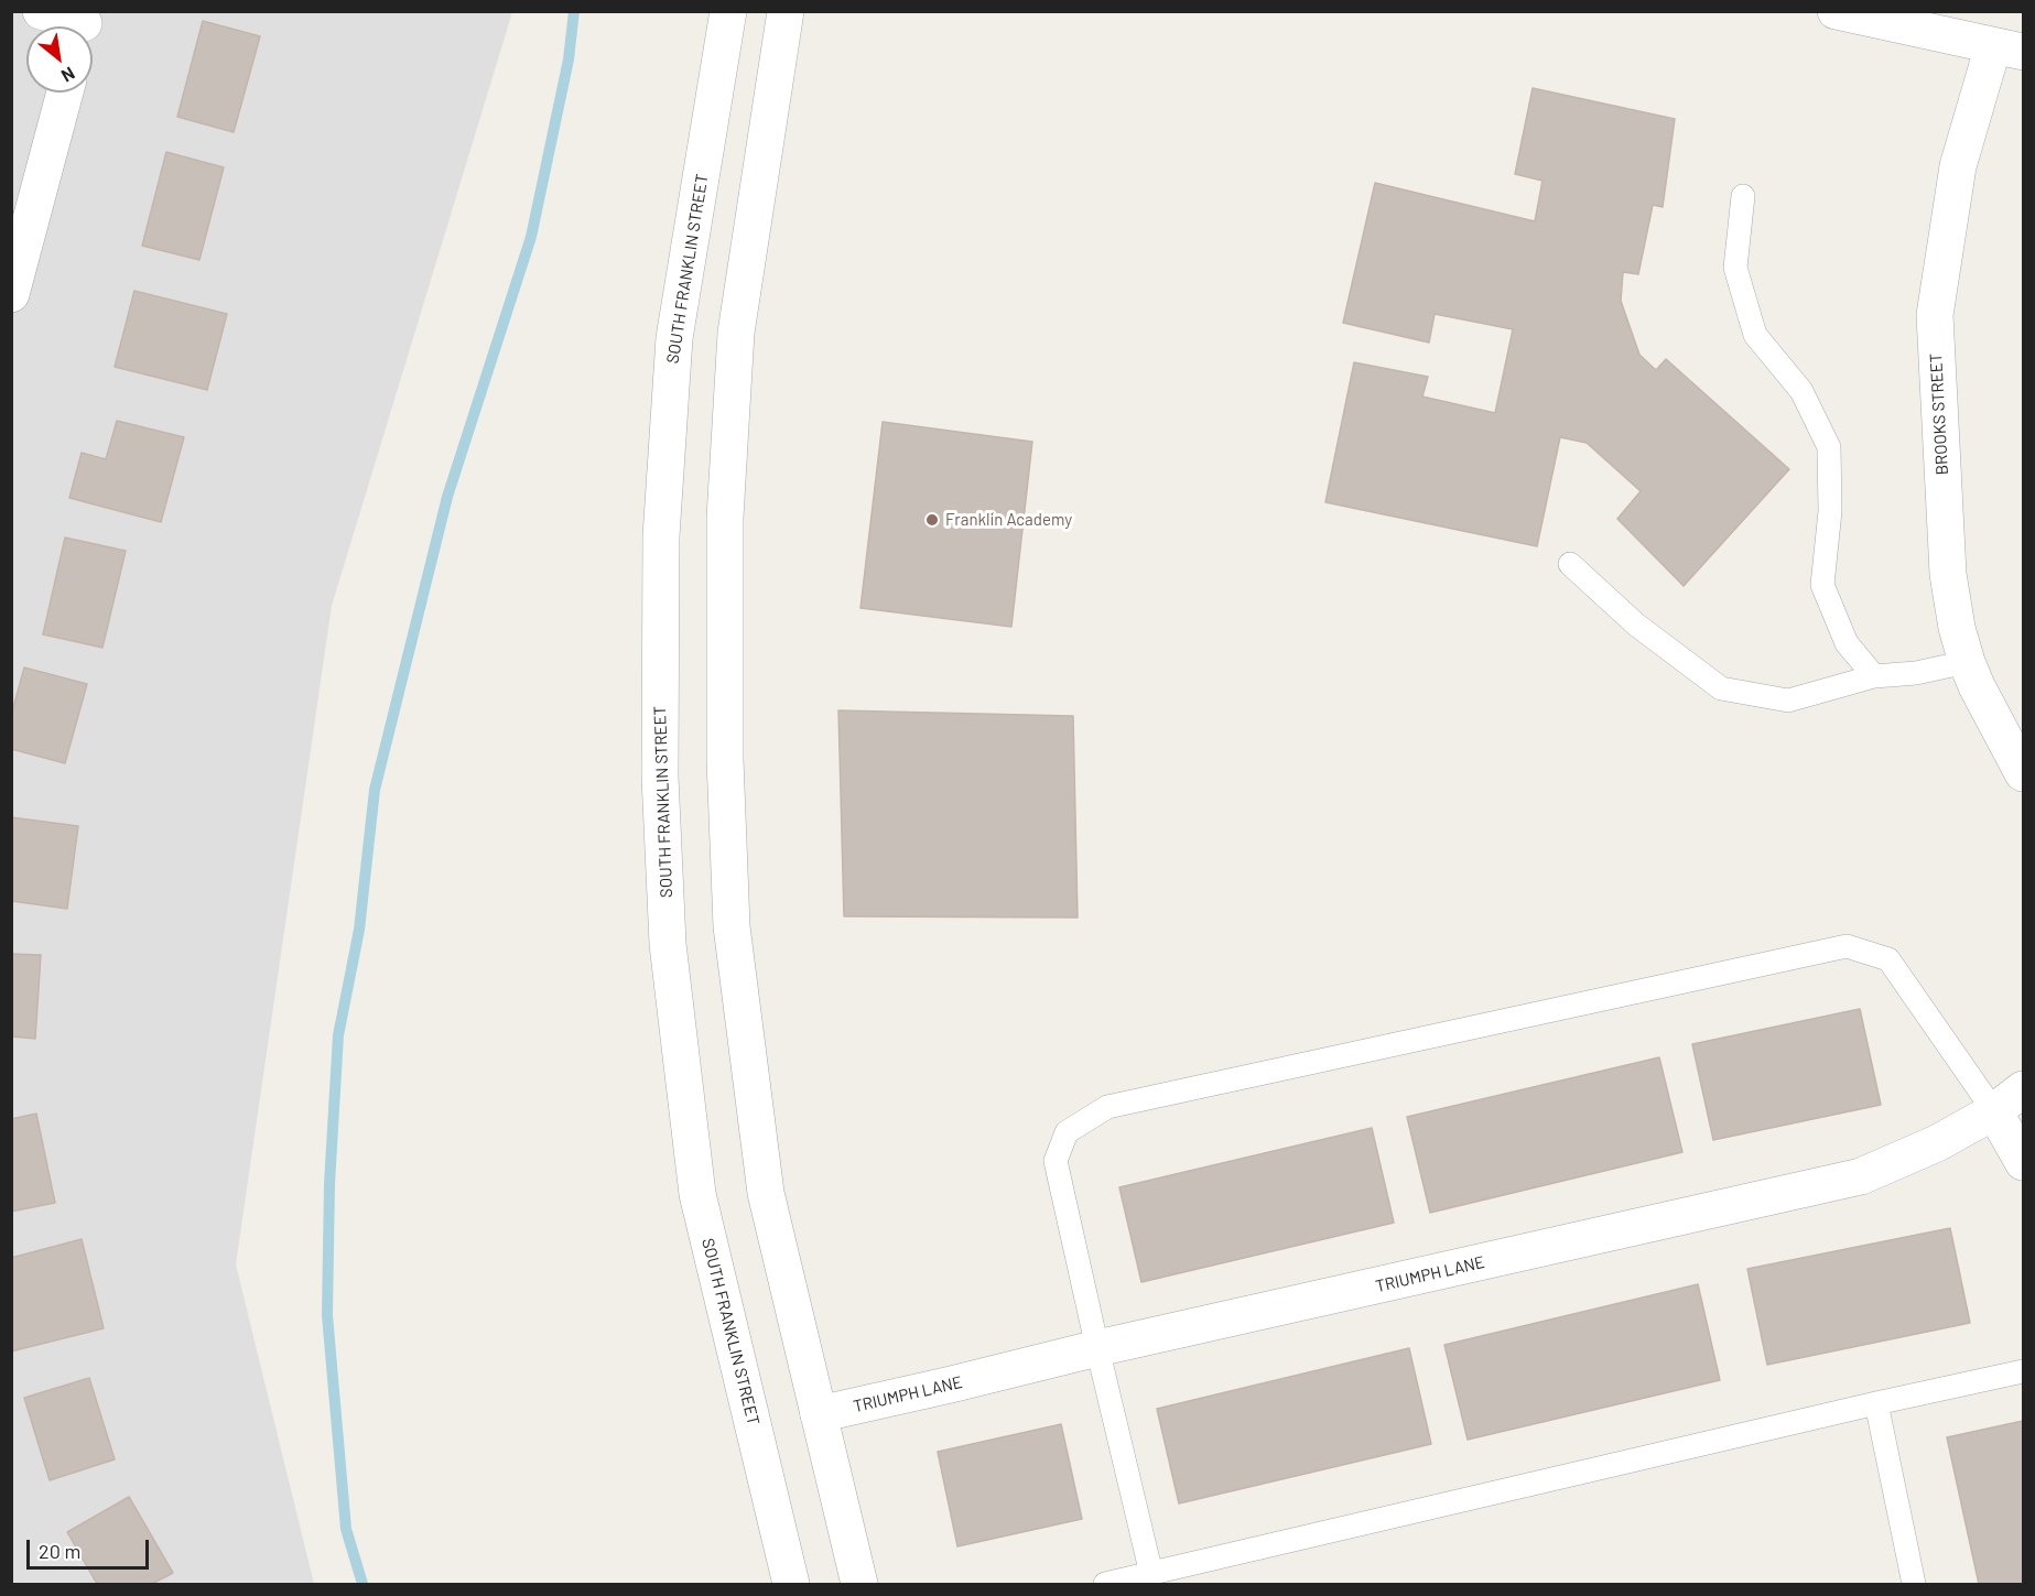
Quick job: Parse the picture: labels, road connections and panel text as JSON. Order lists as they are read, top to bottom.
{
  "streets": {
    "street": ["SOUTH FRANKLIN STREET", "BROOKS STREET", "TRIUMPH LANE"]
  },
  "places": ["Franklin Academy"],
  "scale_bar": "20 m",
  "north": "bottom right"
}
